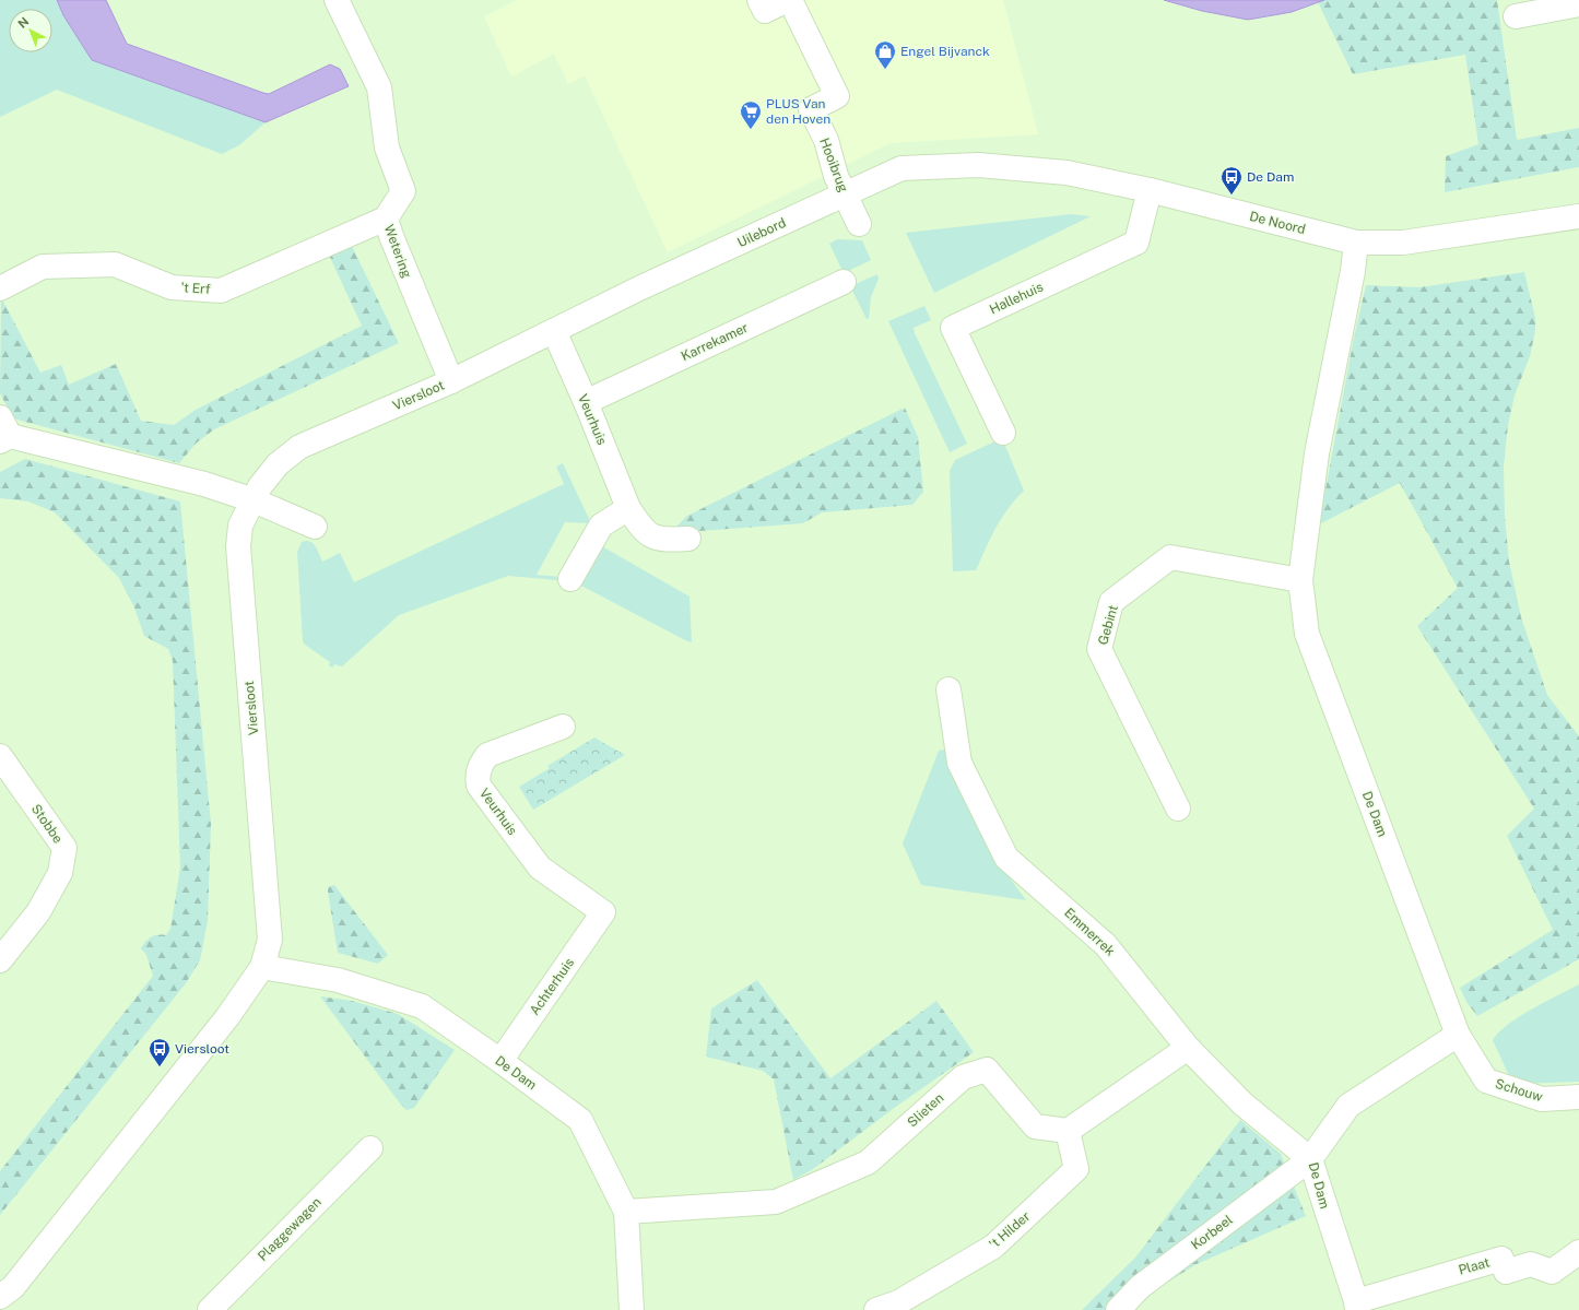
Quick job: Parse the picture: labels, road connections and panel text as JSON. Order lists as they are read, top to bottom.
{
  "streets": {
    "street": [
      "Hooibrug",
      "De Noord",
      "Uilebord",
      "Wetering",
      "'t Erf",
      "Hallehuis",
      "Karrekamer",
      "Viersloot",
      "Veurhuis",
      "Gebint",
      "De Dam",
      "Stobbe",
      "Emmerrek",
      "Achterhuis",
      "Schouw",
      "Slieten",
      "Plaggewagen",
      "'t Hilder",
      "Korbeel",
      "Plaat"
    ]
  },
  "crossings": [
    ["Hooibrug", "Uilebord"],
    ["De Noord", "Uilebord"],
    ["De Noord", "Hallehuis"],
    ["De Noord", "De Dam"],
    ["Uilebord", "Viersloot"],
    ["Uilebord", "Veurhuis"],
    ["Wetering", "'t Erf"],
    ["Wetering", "Viersloot"],
    ["Karrekamer", "Veurhuis"],
    ["Viersloot", "Veurhuis"],
    ["Viersloot", "De Dam"],
    ["Veurhuis", "Achterhuis"],
    ["Gebint", "De Dam"],
    ["De Dam", "Emmerrek"],
    ["De Dam", "Achterhuis"],
    ["De Dam", "Schouw"],
    ["De Dam", "Slieten"],
    ["De Dam", "Korbeel"],
    ["De Dam", "Plaat"],
    ["Emmerrek", "Korbeel"],
    ["Slieten", "'t Hilder"]
  ],
  "places": {
    "shop": ["Engel Bijvanck"],
    "supermarket": ["PLUS Van den Hoven"],
    "bus stop": ["De Dam", "Viersloot"]
  },
  "north": "top left"
}
